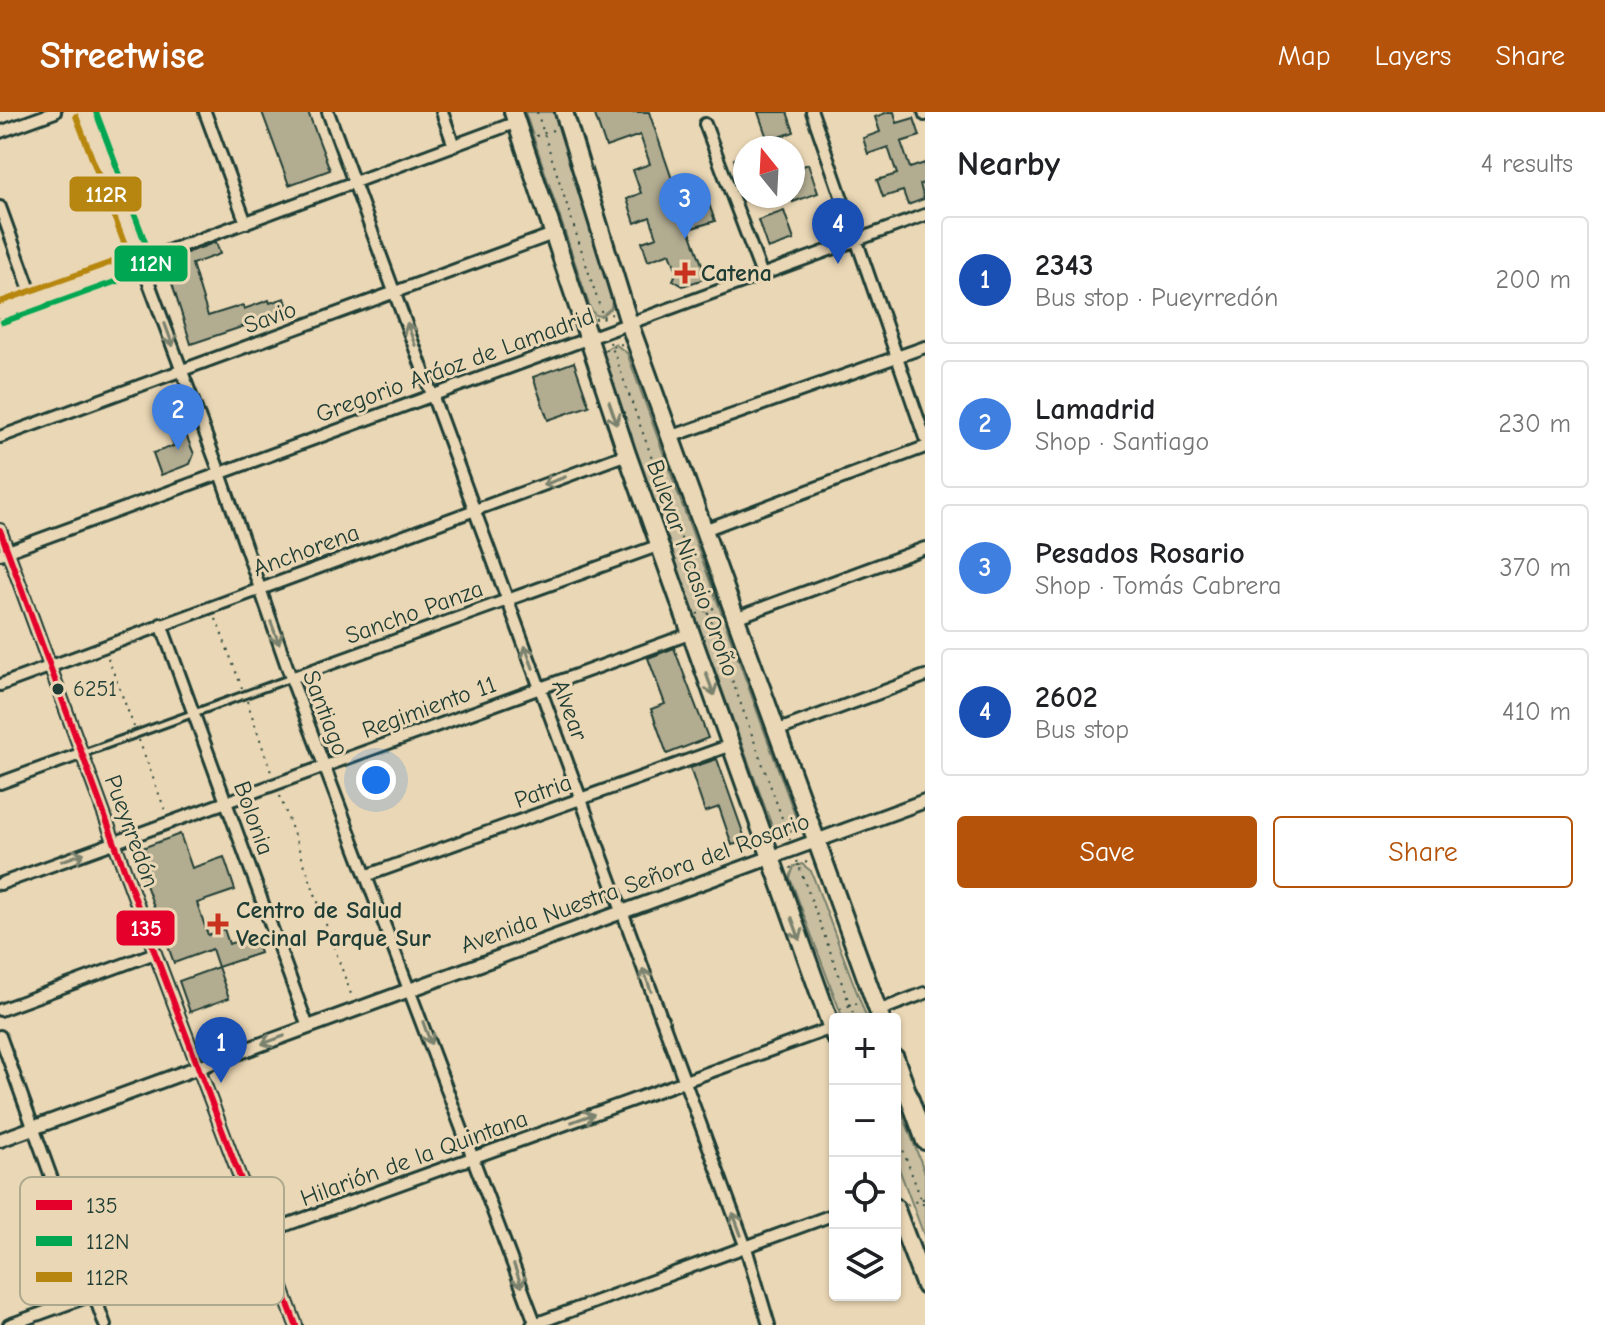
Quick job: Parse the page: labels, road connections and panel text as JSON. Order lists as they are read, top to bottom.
{
  "streets": {
    "main road": ["Bulevar Nicasio Oroño"],
    "street": [
      "Savio",
      "Gregorio Aráoz de Lamadrid",
      "Anchorena",
      "Sancho Panza",
      "Regimiento 11",
      "Alvear",
      "Santiago",
      "Patria",
      "Bolonia",
      "Pueyrredón",
      "Avenida Nuestra Señora del Rosario",
      "Hilarión de la Quintana"
    ]
  },
  "crossings": [
    ["Savio", "Bulevar Nicasio Oroño"],
    ["Savio", "Alvear"],
    ["Savio", "Santiago"],
    ["Gregorio Aráoz de Lamadrid", "Bulevar Nicasio Oroño"],
    ["Gregorio Aráoz de Lamadrid", "Alvear"],
    ["Gregorio Aráoz de Lamadrid", "Santiago"],
    ["Gregorio Aráoz de Lamadrid", "Pueyrredón"],
    ["Anchorena", "Bulevar Nicasio Oroño"],
    ["Anchorena", "Alvear"],
    ["Anchorena", "Santiago"],
    ["Anchorena", "Bolonia"],
    ["Anchorena", "Pueyrredón"],
    ["Bulevar Nicasio Oroño", "Sancho Panza"],
    ["Bulevar Nicasio Oroño", "Regimiento 11"],
    ["Bulevar Nicasio Oroño", "Patria"],
    ["Bulevar Nicasio Oroño", "Avenida Nuestra Señora del Rosario"],
    ["Sancho Panza", "Alvear"],
    ["Sancho Panza", "Santiago"],
    ["Sancho Panza", "Bolonia"],
    ["Sancho Panza", "Pueyrredón"],
    ["Regimiento 11", "Alvear"],
    ["Regimiento 11", "Santiago"],
    ["Regimiento 11", "Bolonia"],
    ["Regimiento 11", "Pueyrredón"],
    ["Alvear", "Patria"],
    ["Alvear", "Avenida Nuestra Señora del Rosario"],
    ["Alvear", "Hilarión de la Quintana"],
    ["Santiago", "Patria"],
    ["Santiago", "Avenida Nuestra Señora del Rosario"],
    ["Santiago", "Hilarión de la Quintana"],
    ["Bolonia", "Avenida Nuestra Señora del Rosario"],
    ["Pueyrredón", "Avenida Nuestra Señora del Rosario"]
  ],
  "one_way": ["Alvear", "Santiago", "Hilarión de la Quintana"],
  "places": {
    "health": ["Catena", "Centro de Salud Vecinal Parque Sur"],
    "other": ["6251"]
  },
  "lines": ["transit line 112N", "transit line 112R", "transit line 135"],
  "legend": ["135", "112N", "112R"],
  "north": "top",
  "page": {
    "header": "Streetwise",
    "nav": ["Map", "Layers", "Share"],
    "heading": ["Nearby", "4 results"],
    "pins": [
      "3",
      "4",
      "2",
      "1"
    ],
    "list": [
      {
        "mark": "1",
        "name": "2343",
        "note": "Bus stop · Pueyrredón",
        "value": "200 m"
      },
      {
        "mark": "2",
        "name": "Lamadrid",
        "note": "Shop · Santiago",
        "value": "230 m"
      },
      {
        "mark": "3",
        "name": "Pesados Rosario",
        "note": "Shop · Tomás Cabrera",
        "value": "370 m"
      },
      {
        "mark": "4",
        "name": "2602",
        "note": "Bus stop",
        "value": "410 m"
      }
    ],
    "buttons": ["Save", "Share"],
    "map_buttons": ["+", "−"]
  }
}
